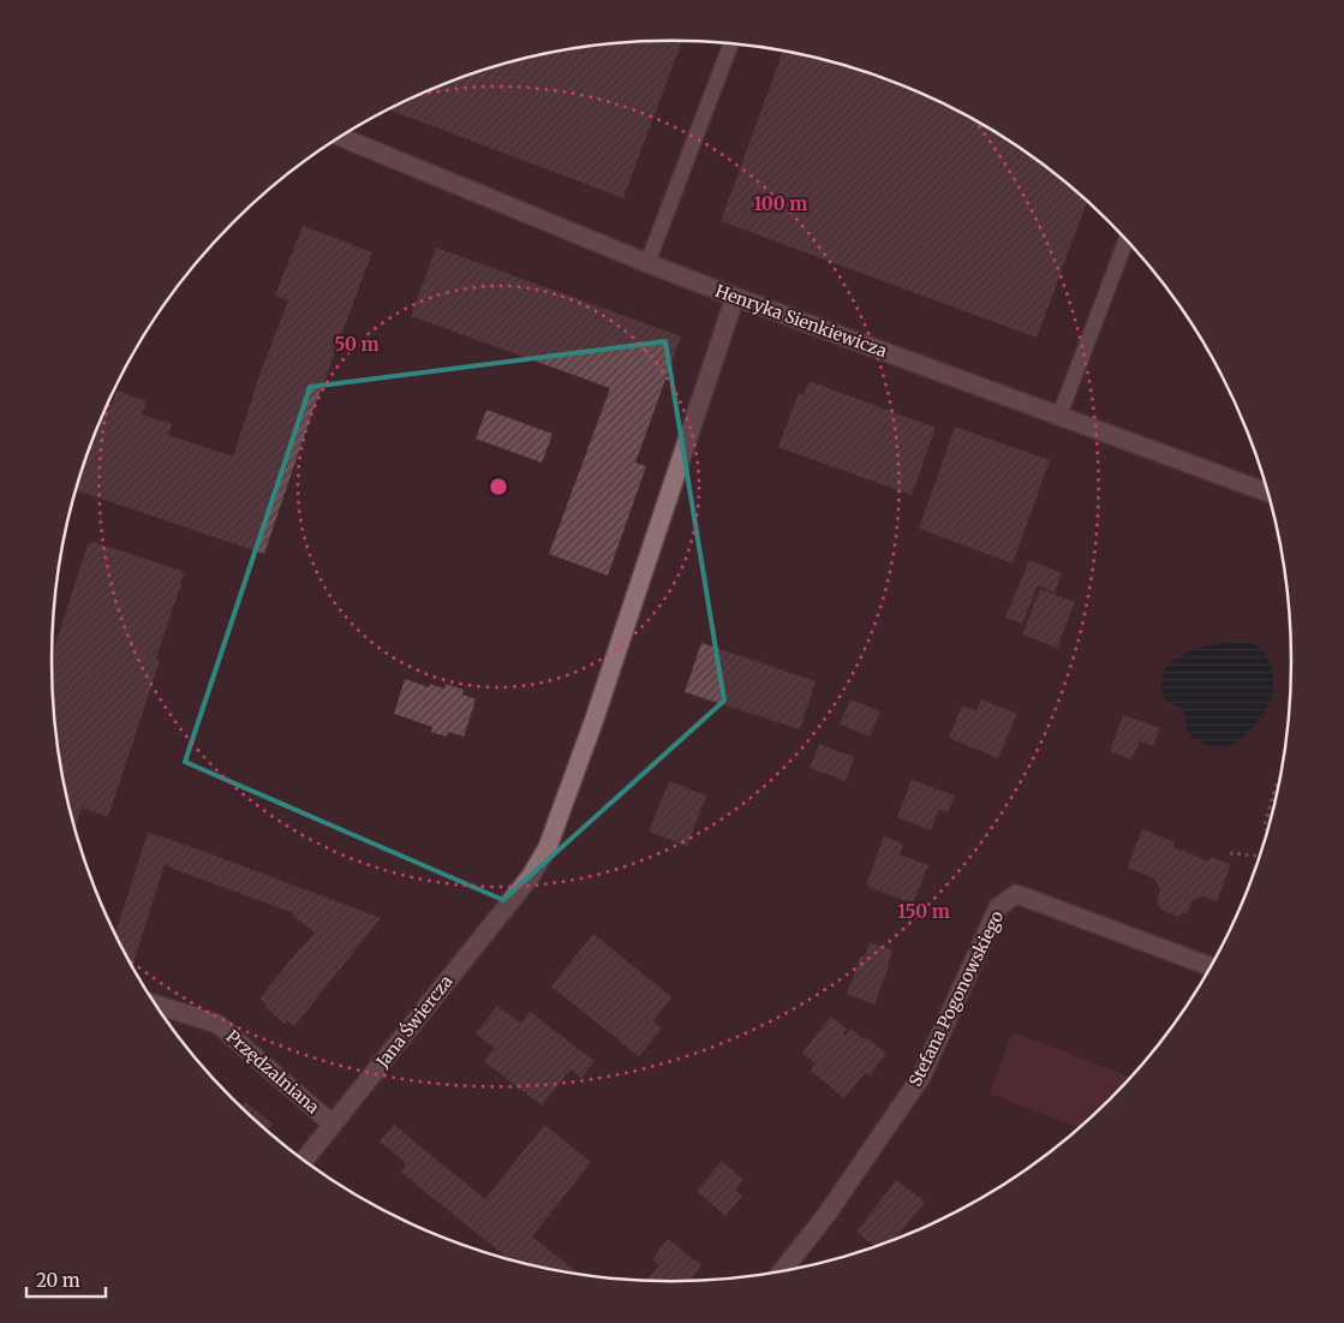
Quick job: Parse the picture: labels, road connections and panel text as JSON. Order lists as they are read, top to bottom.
{
  "streets": {
    "street": [
      "Henryka Sienkiewicza",
      "Stefana Pogonowskiego",
      "Jana Świercza",
      "Przędzalniana"
    ]
  },
  "crossings": [
    ["Henryka Sienkiewicza", "Jana Świercza"],
    ["Jana Świercza", "Przędzalniana"]
  ],
  "scale_bar": "20 m",
  "rings": ["100 m", "50 m", "150 m"]
}
